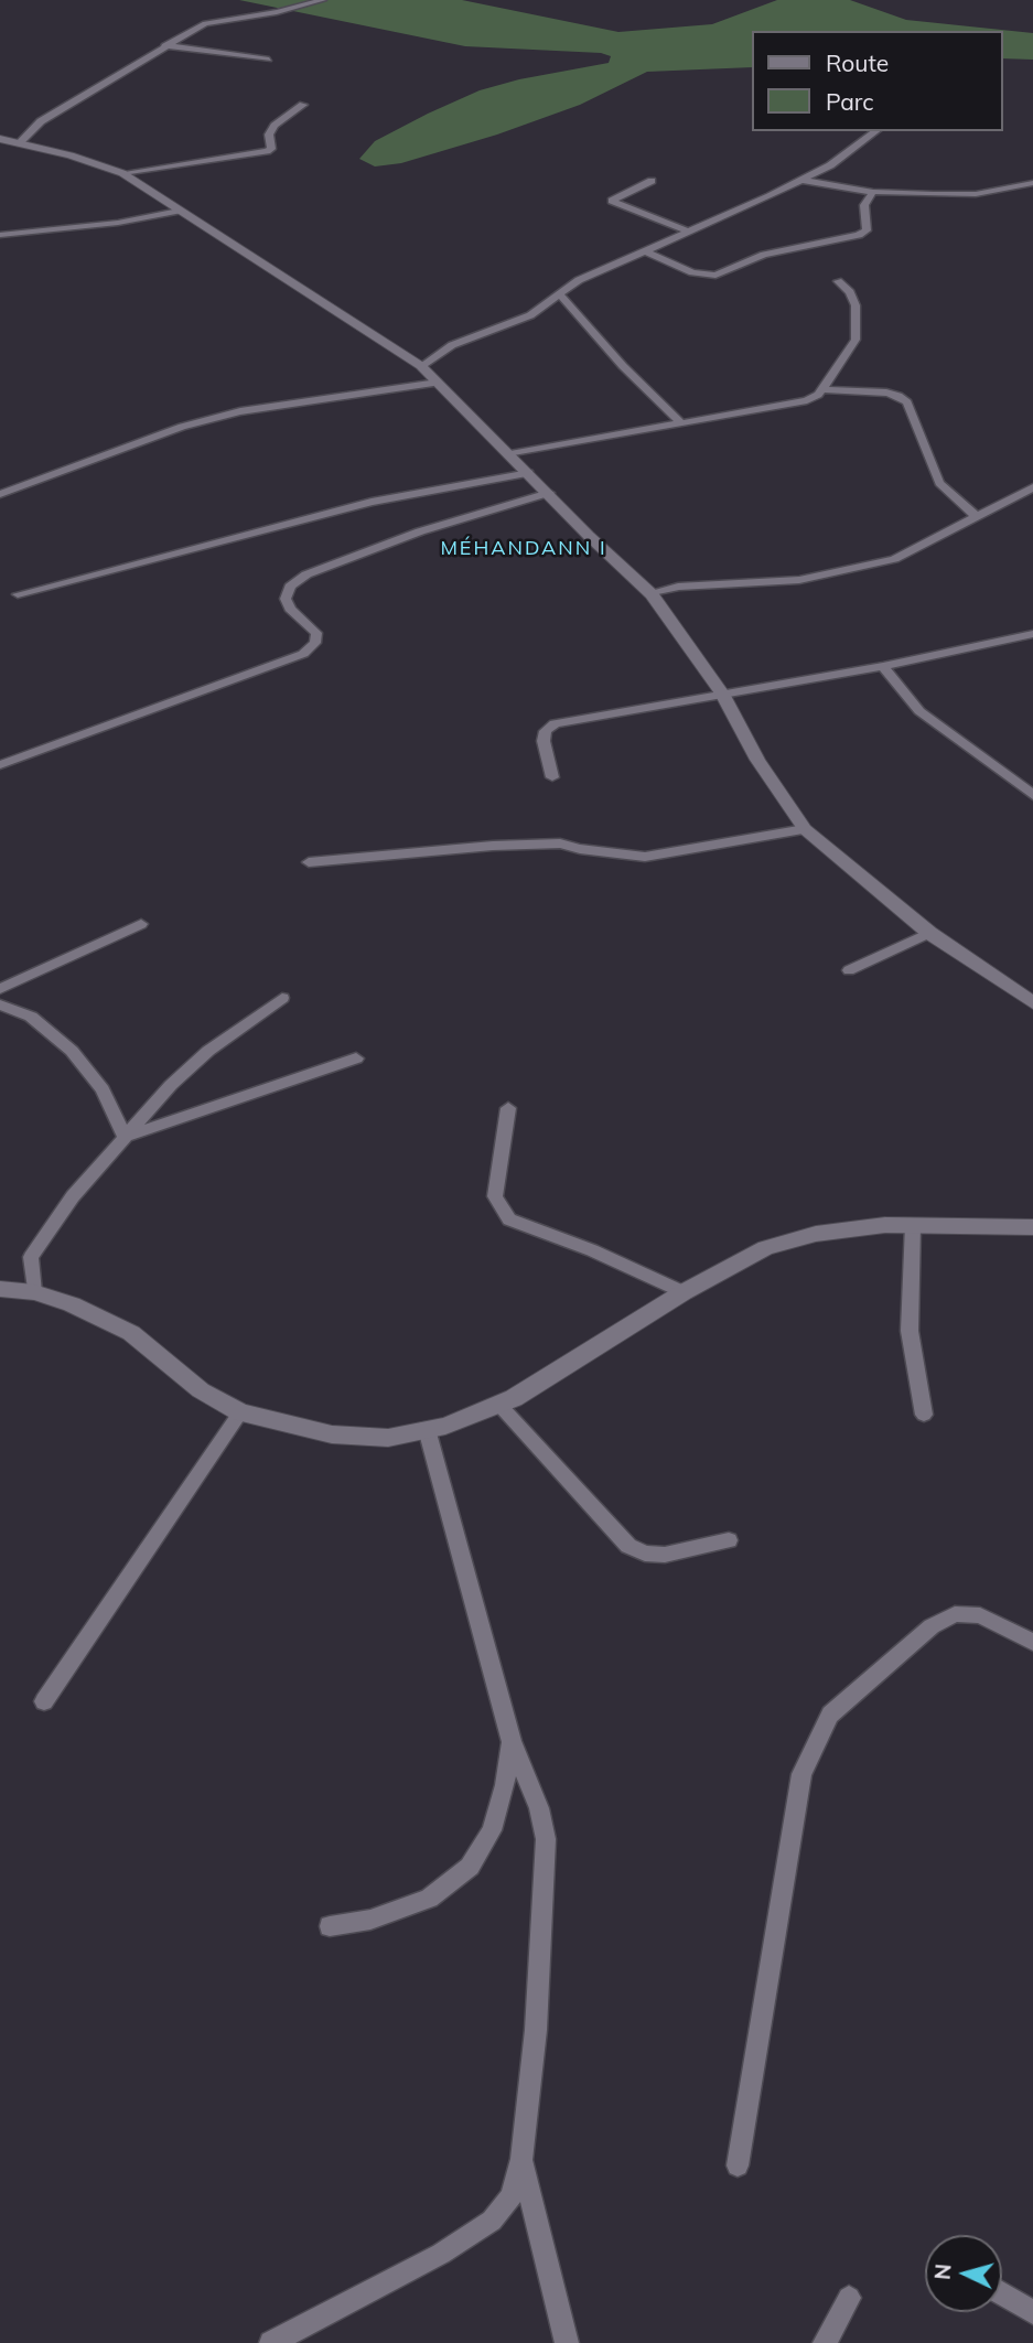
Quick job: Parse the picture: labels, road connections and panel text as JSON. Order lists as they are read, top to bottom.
{
  "districts": ["MÉHANDANN I"],
  "legend": ["Route", "Parc"],
  "north": "left"
}
